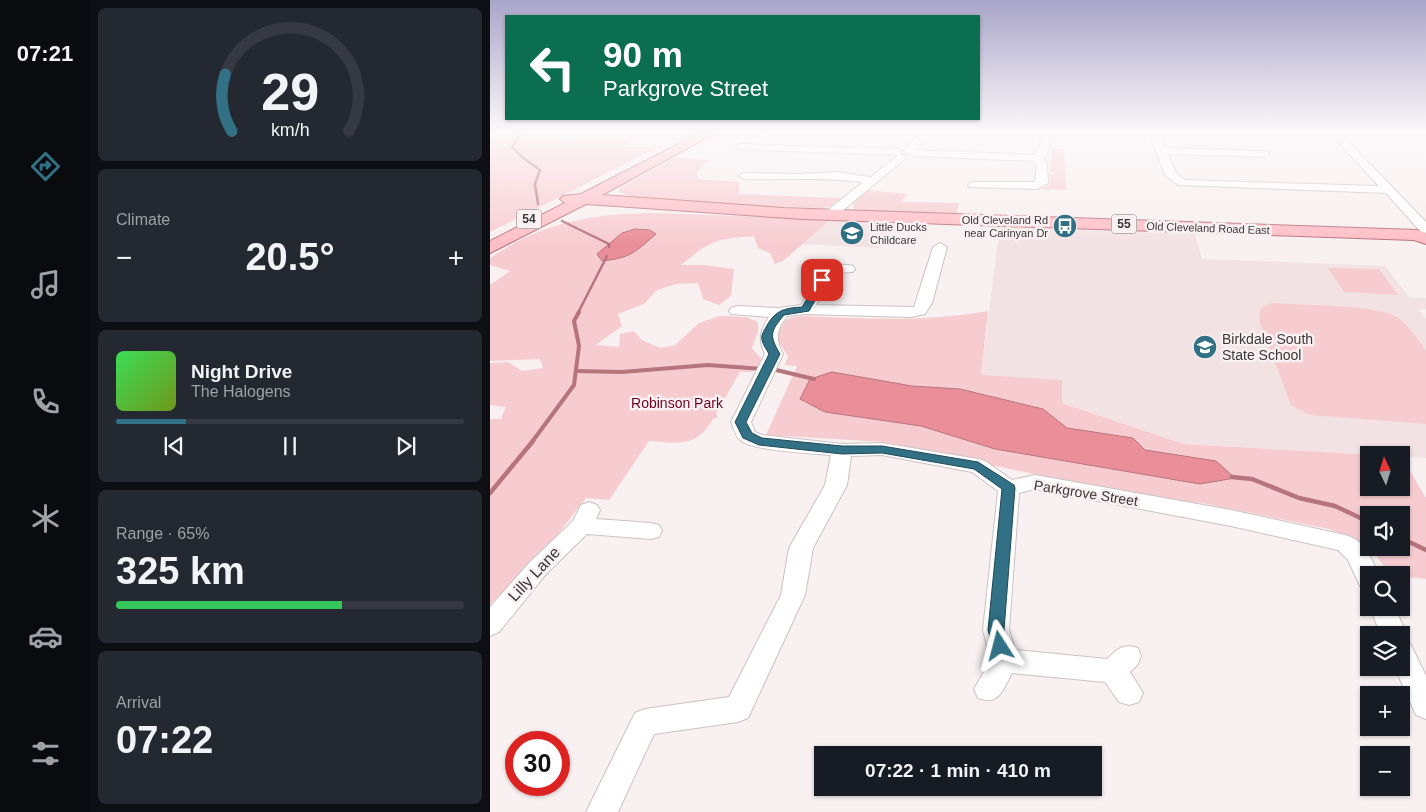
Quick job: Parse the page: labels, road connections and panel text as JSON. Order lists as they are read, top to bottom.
{
  "streets": {
    "main road": ["54", "55", "Old Cleveland Road East"],
    "street": ["Parkgrove Street", "Lilly Lane"]
  },
  "crossings": [
    ["54", "Old Cleveland Road East"]
  ],
  "parks": ["Robinson Park"],
  "places": {
    "bus stop": ["Old Cleveland Rd near Carinyan Dr"],
    "school or university": ["Little Ducks Childcare", "Birkdale South State School"]
  },
  "north": "top",
  "page": {
    "tabs": "07:21",
    "turn": ["90 m", "Parkgrove Street"],
    "tile": [
      "Climate",
      ["Range · 65%", "325 km"],
      ["Arrival", "07:22"]
    ],
    "heat": ["−", "20.5°", "+"],
    "song": ["Night Drive", "The Halogens"],
    "map_buttons": ["+", "−"],
    "limit": "30",
    "trip": "07:22 · 1 min · 410 m",
    "gauge": ["29", "km/h"]
  }
}
